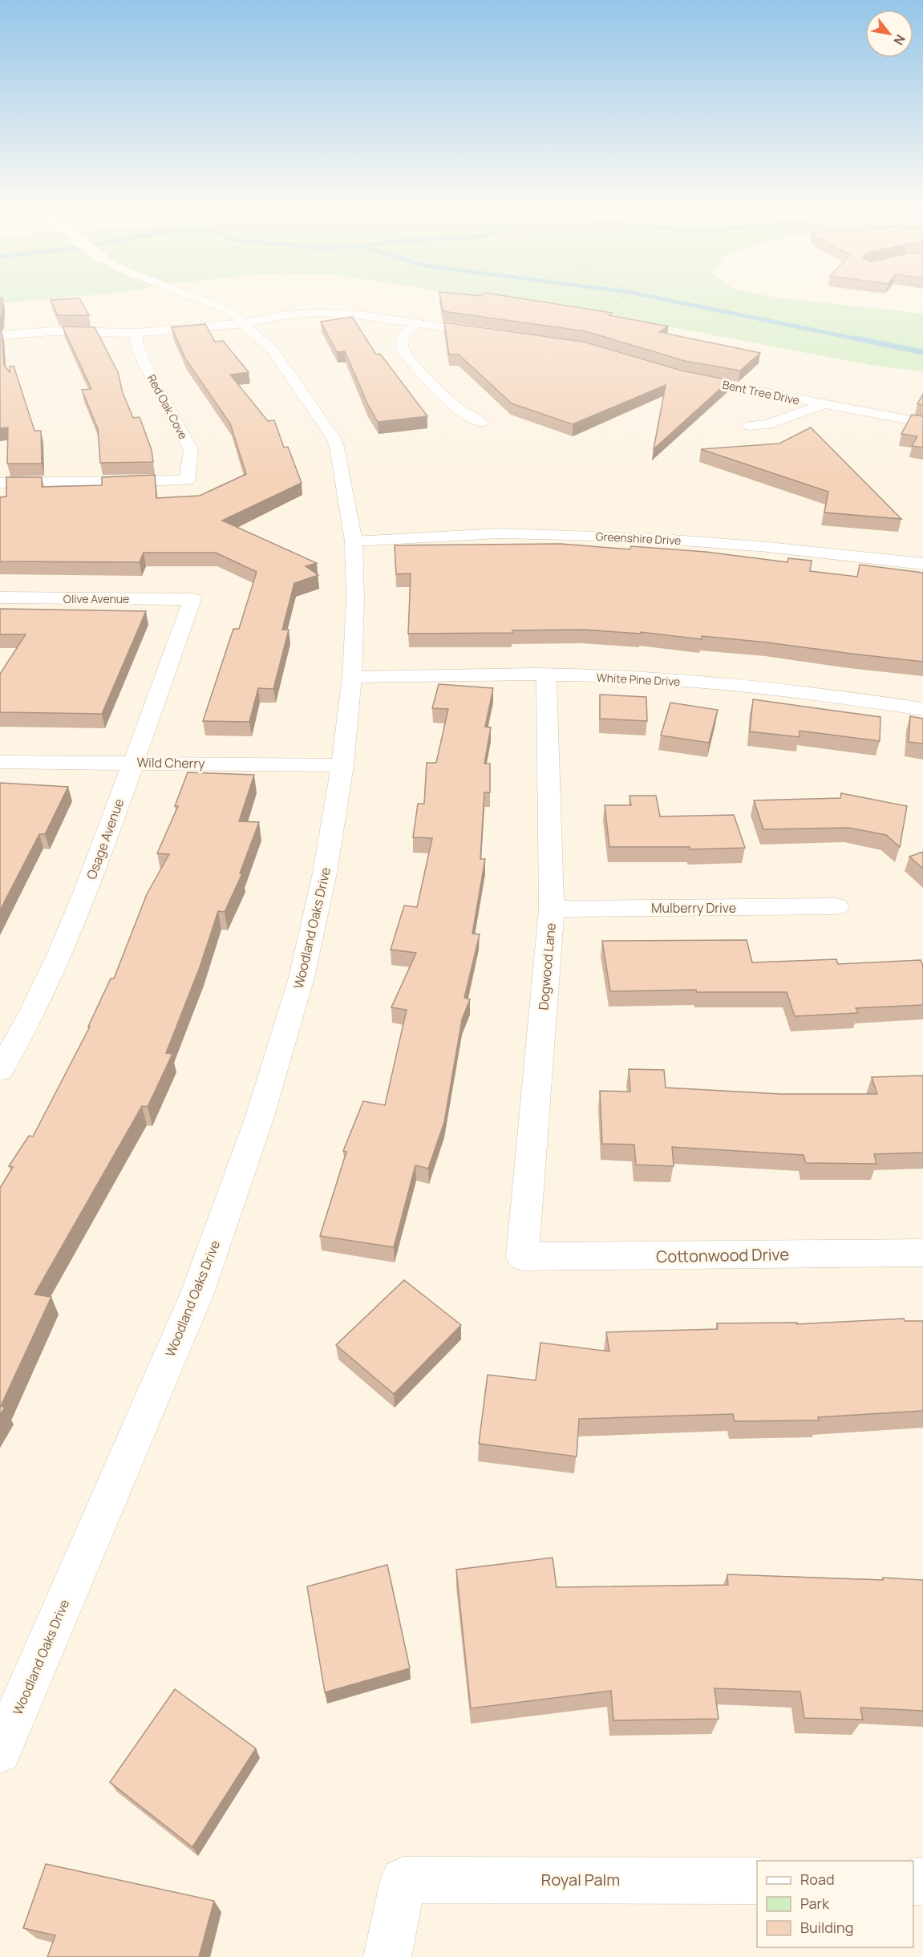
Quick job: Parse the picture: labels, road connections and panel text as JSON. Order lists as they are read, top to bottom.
{
  "streets": {
    "street": [
      "Bent Tree Drive",
      "Red Oak Cove",
      "Greenshire Drive",
      "Olive Avenue",
      "White Pine Drive",
      "Wild Cherry",
      "Osage Avenue",
      "Mulberry Drive",
      "Woodland Oaks Drive",
      "Dogwood Lane",
      "Cottonwood Drive",
      "Royal Palm"
    ]
  },
  "crossings": [
    ["Greenshire Drive", "Woodland Oaks Drive"],
    ["Olive Avenue", "Osage Avenue"],
    ["White Pine Drive", "Woodland Oaks Drive"],
    ["White Pine Drive", "Dogwood Lane"],
    ["Wild Cherry", "Osage Avenue"],
    ["Wild Cherry", "Woodland Oaks Drive"],
    ["Mulberry Drive", "Dogwood Lane"],
    ["Dogwood Lane", "Cottonwood Drive"]
  ],
  "legend": ["Road", "Park", "Building"],
  "north": "bottom right"
}
